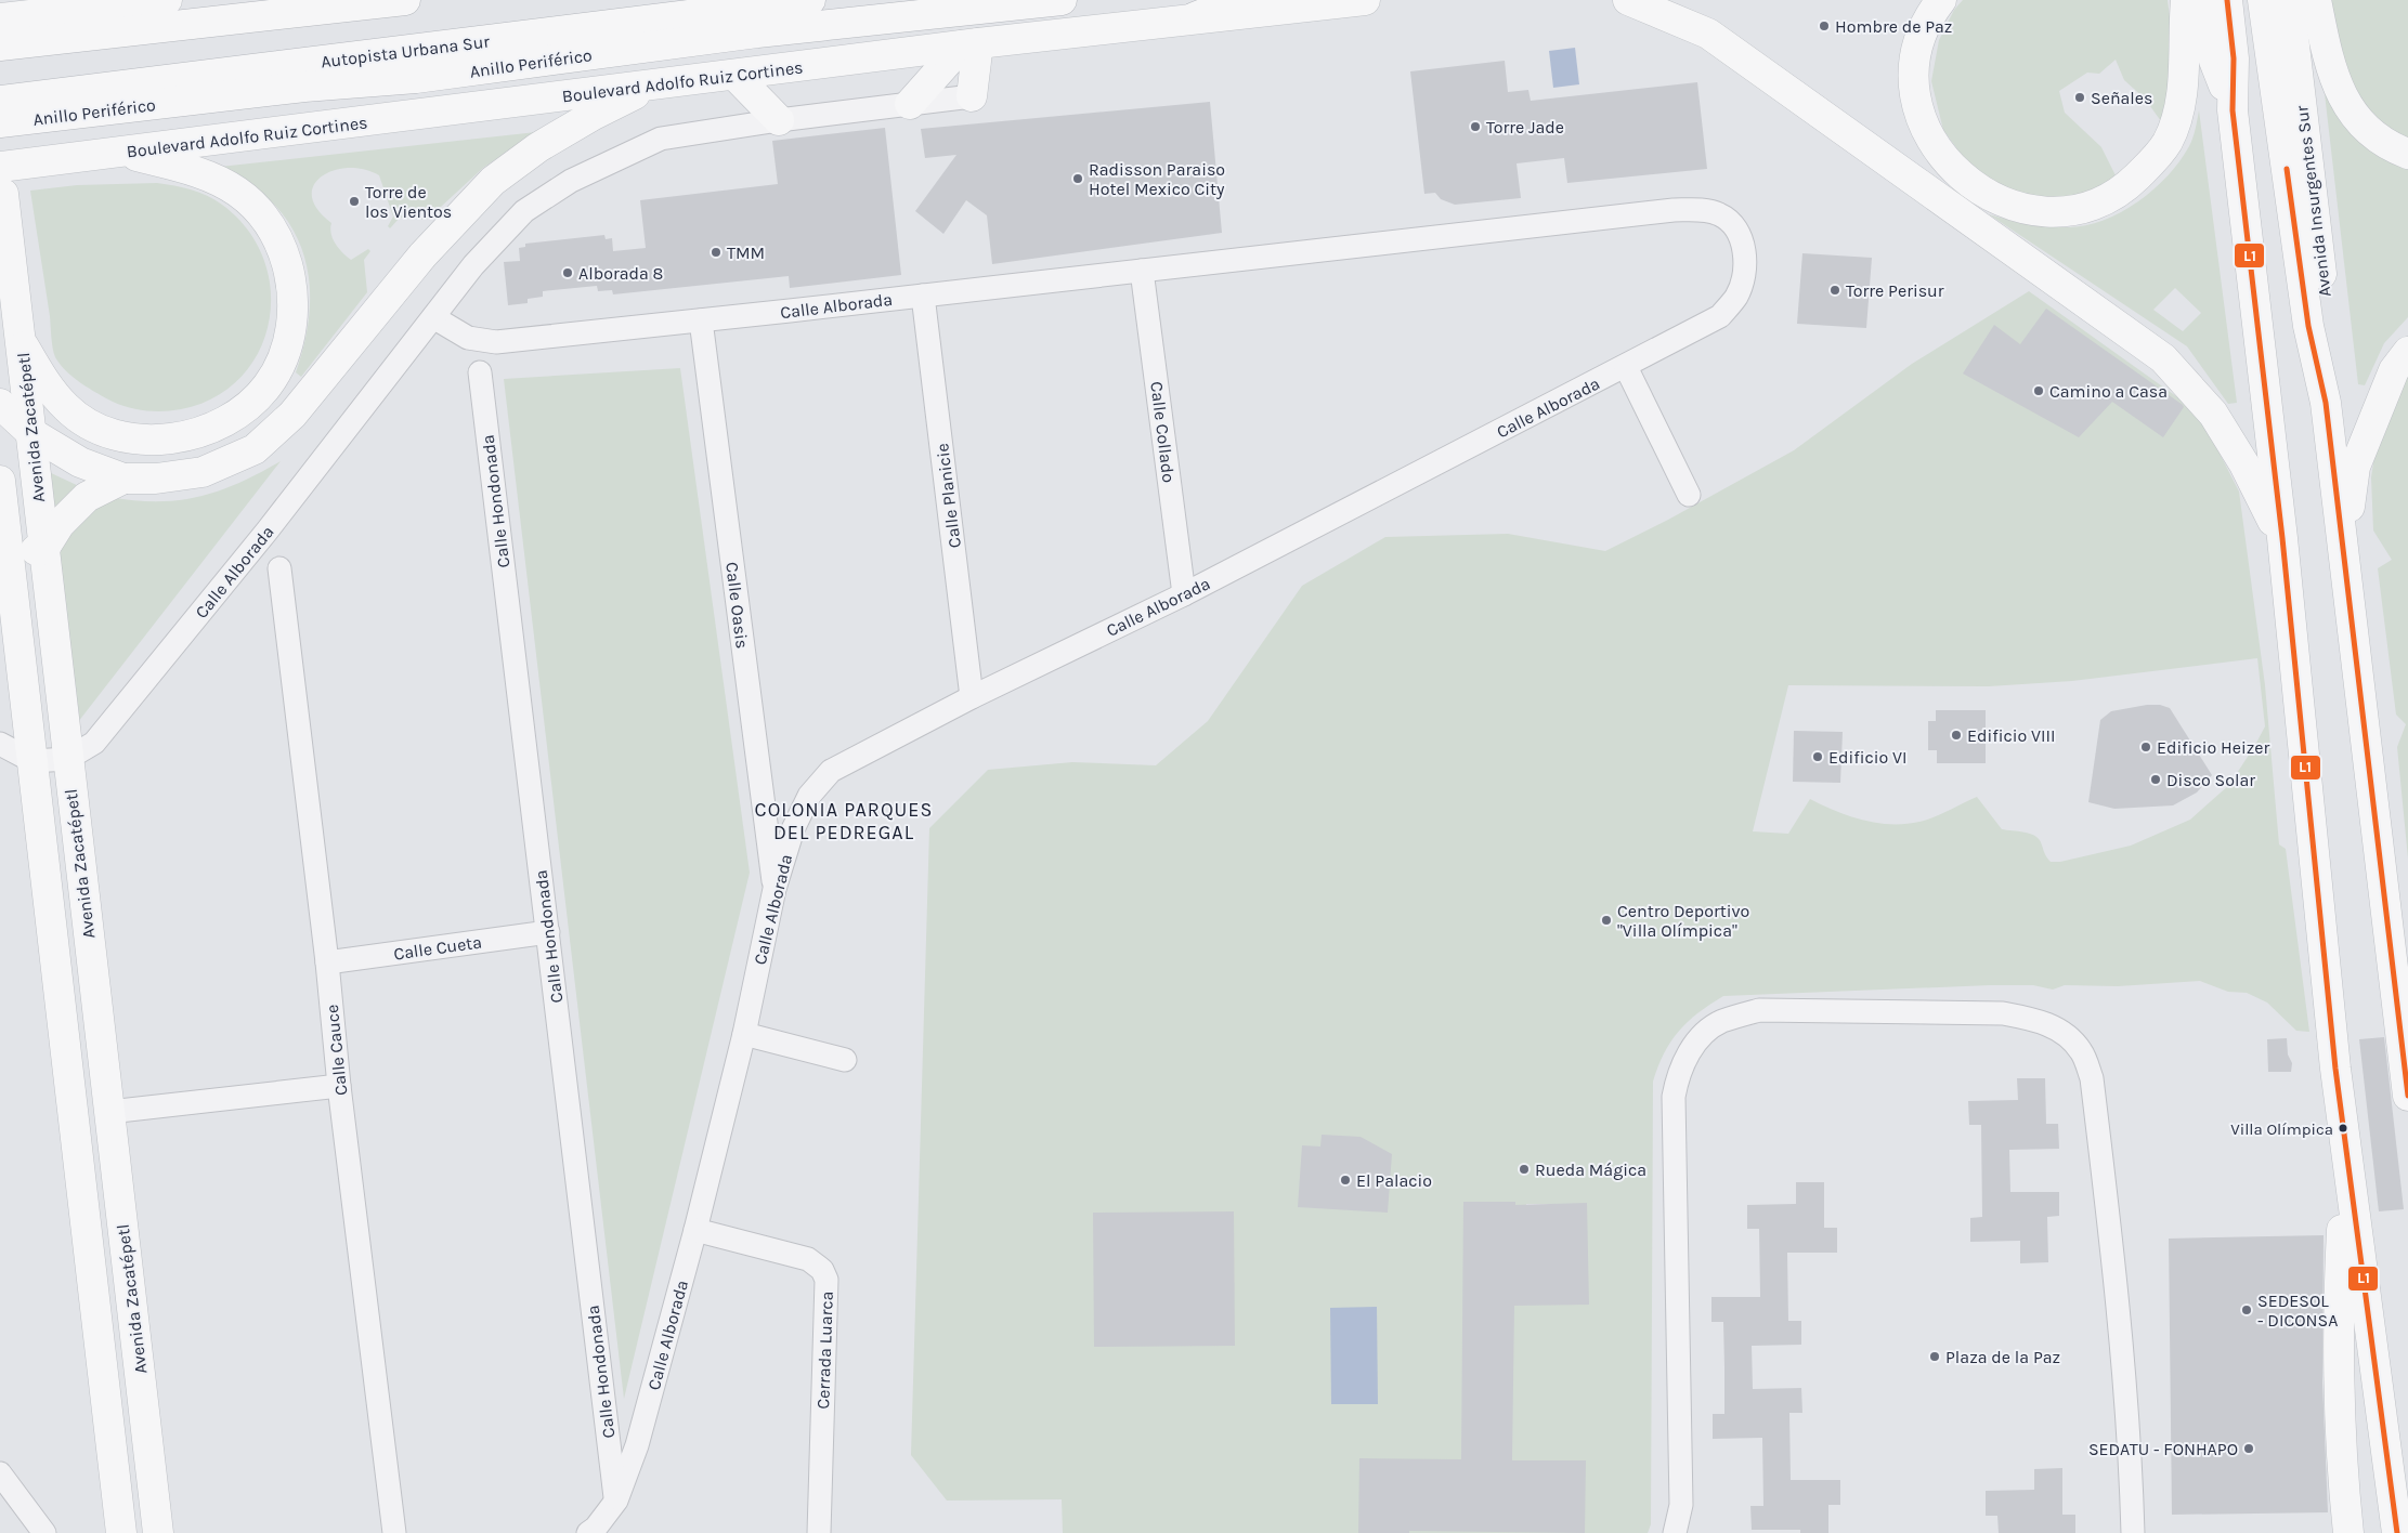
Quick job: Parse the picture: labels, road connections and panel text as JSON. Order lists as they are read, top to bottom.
{
  "streets": {
    "main road": [
      "Autopista Urbana Sur",
      "Anillo Periférico",
      "Boulevard Adolfo Ruiz Cortines",
      "Avenida Insurgentes Sur",
      "Avenida Zacatépetl"
    ],
    "street": [
      "Calle Alborada",
      "Calle Collado",
      "Calle Planicie",
      "Calle Hondonada",
      "Calle Oasis",
      "Calle Cueta",
      "Calle Cauce",
      "Cerrada Luarca"
    ]
  },
  "crossings": [
    ["Boulevard Adolfo Ruiz Cortines", "Avenida Zacatépetl"],
    ["Calle Alborada", "Avenida Zacatépetl"],
    ["Calle Alborada", "Calle Collado"],
    ["Calle Alborada", "Calle Planicie"],
    ["Calle Alborada", "Calle Hondonada"],
    ["Calle Alborada", "Calle Oasis"],
    ["Calle Alborada", "Cerrada Luarca"],
    ["Calle Hondonada", "Calle Cueta"],
    ["Calle Cueta", "Calle Cauce"]
  ],
  "districts": ["COLONIA PARQUES DEL PEDREGAL"],
  "places": [
    "Hombre de Paz",
    "Señales",
    "Torre Jade",
    "Radisson Paraiso Hotel Mexico City",
    "Torre de los Vientos",
    "TMM",
    "Alborada 8",
    "Torre Perisur",
    "Camino a Casa",
    "Edificio VIII",
    "Edificio Heizer",
    "Edificio VI",
    "Disco Solar",
    "Centro Deportivo \"Villa Olímpica\"",
    "Villa Olímpica",
    "Rueda Mágica",
    "El Palacio",
    "SEDESOL - DICONSA",
    "Plaza de la Paz",
    "SEDATU - FONHAPO"
  ],
  "lines": ["transit line L1"]
}
